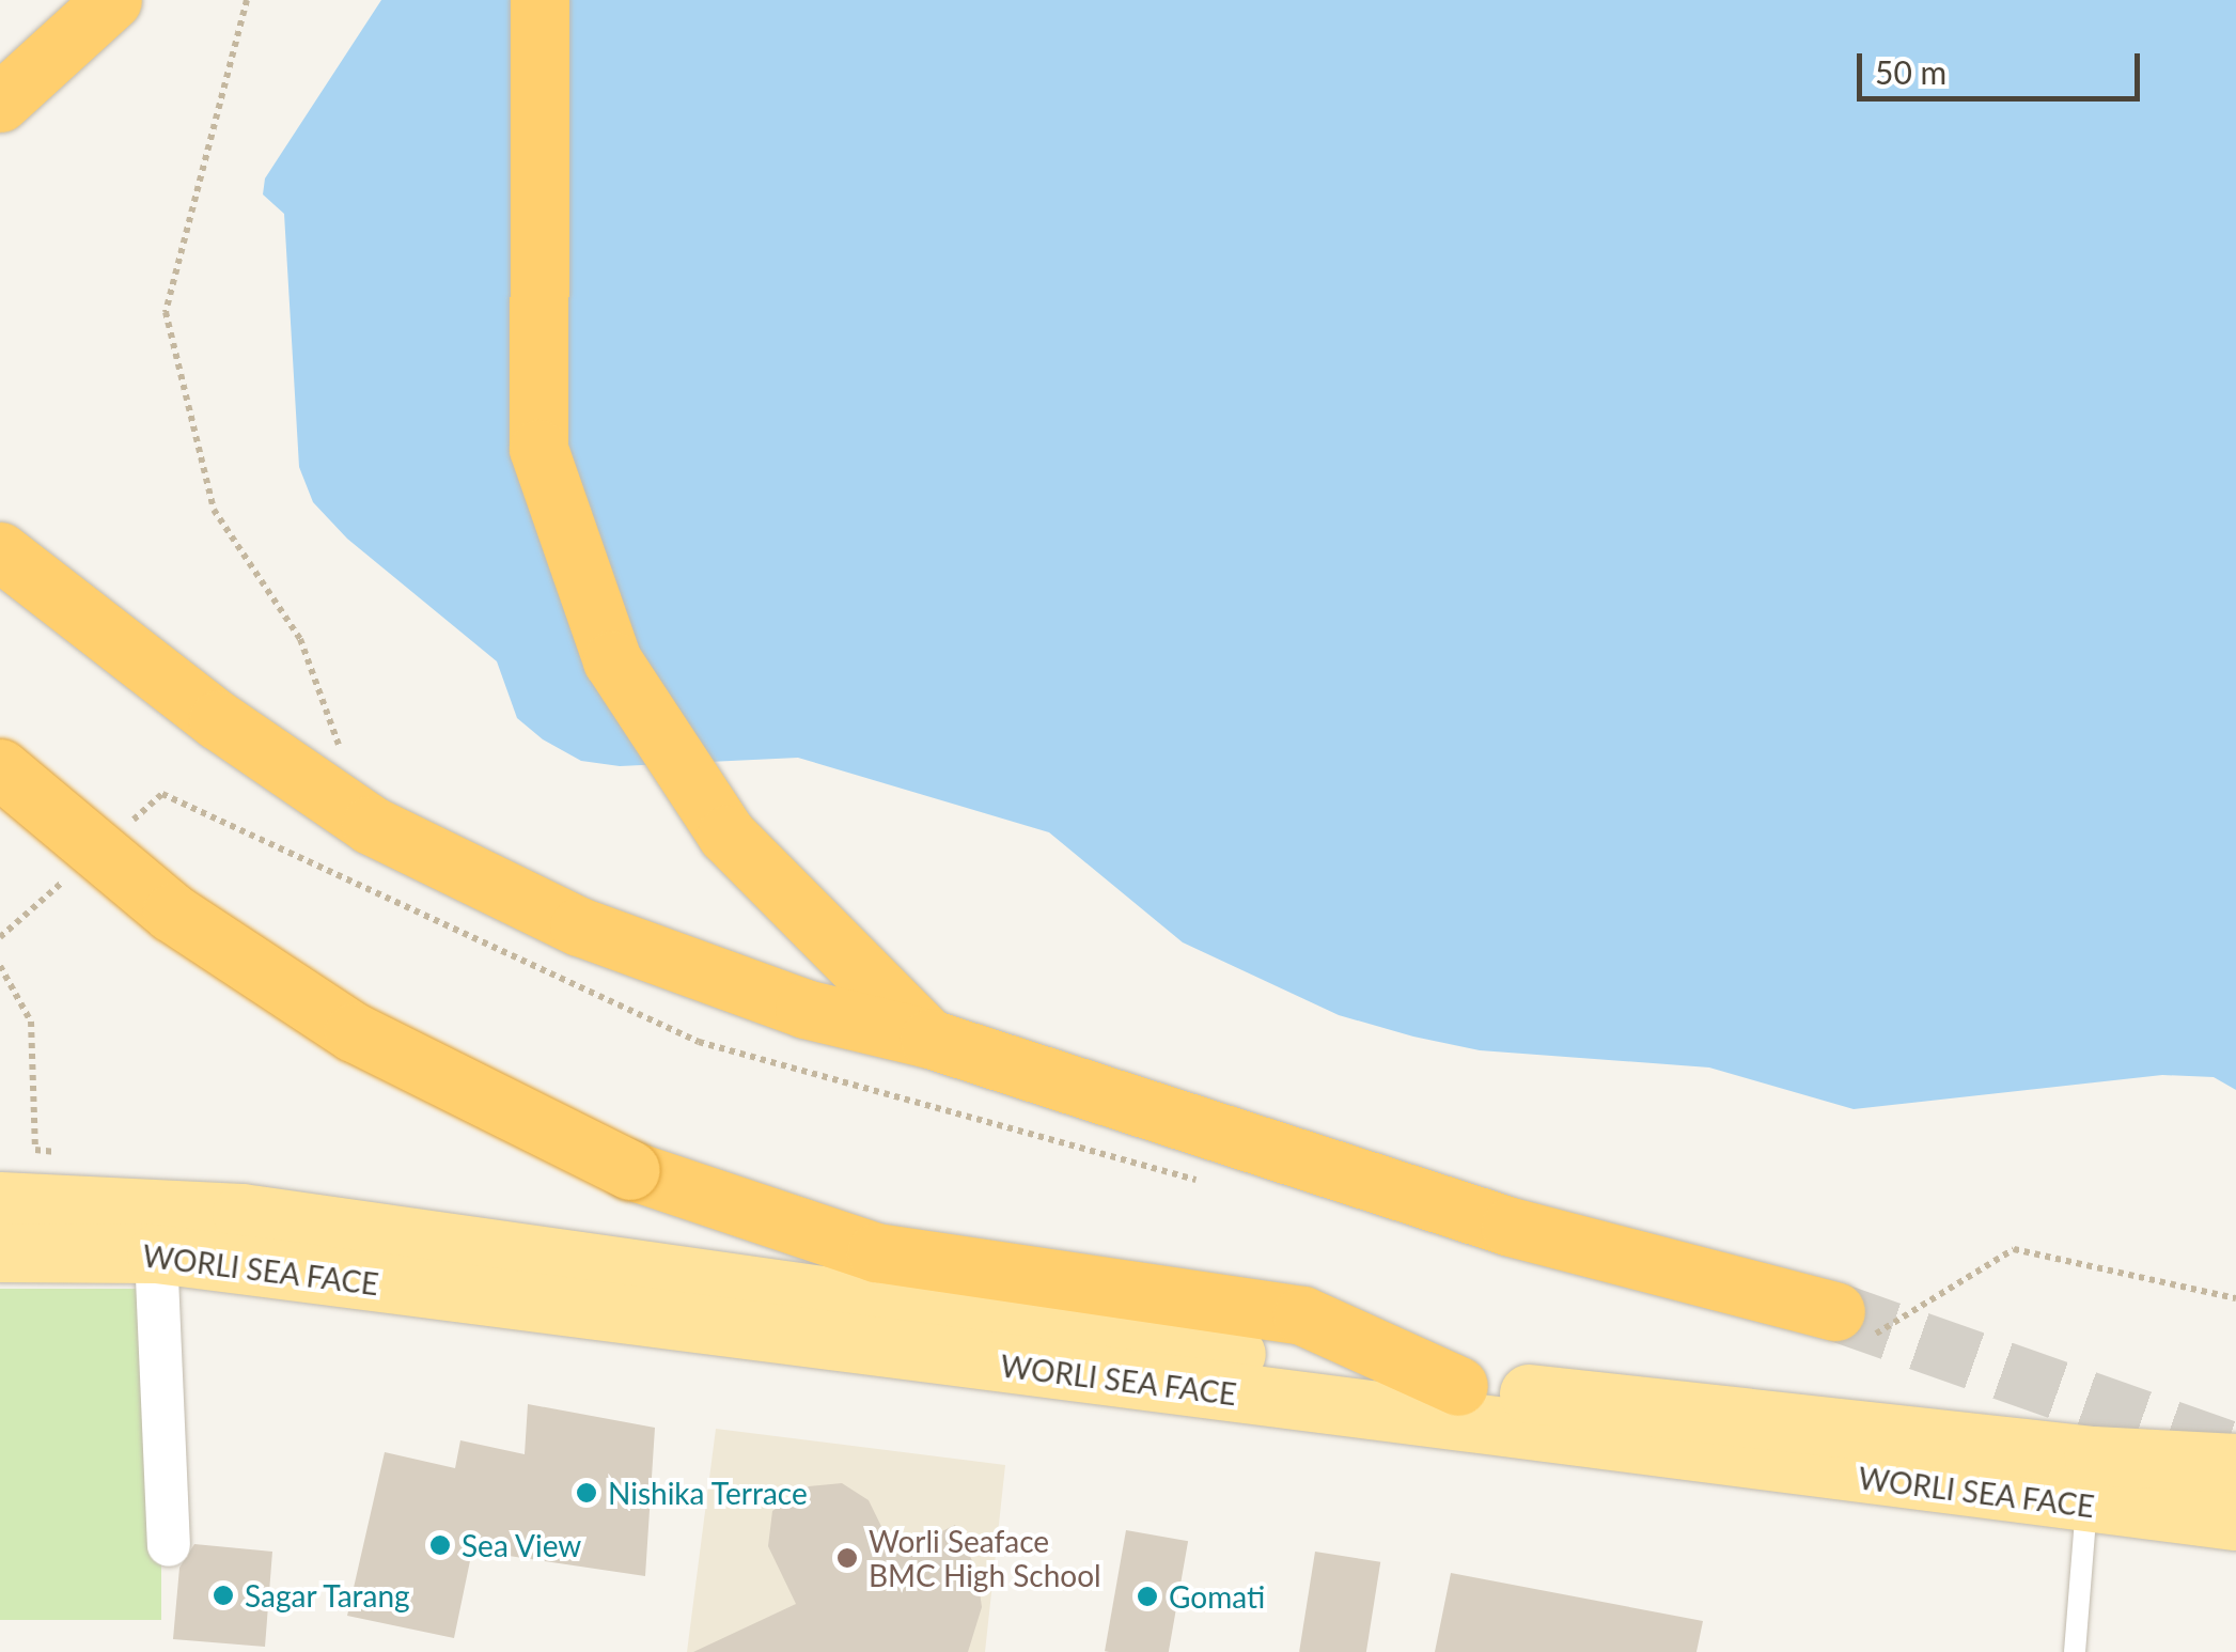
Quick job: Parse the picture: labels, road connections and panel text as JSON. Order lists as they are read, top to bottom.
{
  "streets": {
    "main road": ["WORLI SEA FACE"]
  },
  "places": [
    "Nishika Terrace",
    "Sea View",
    "Worli Seaface BMC High School",
    "Sagar Tarang",
    "Gomati"
  ],
  "scale_bar": "50 m"
}
